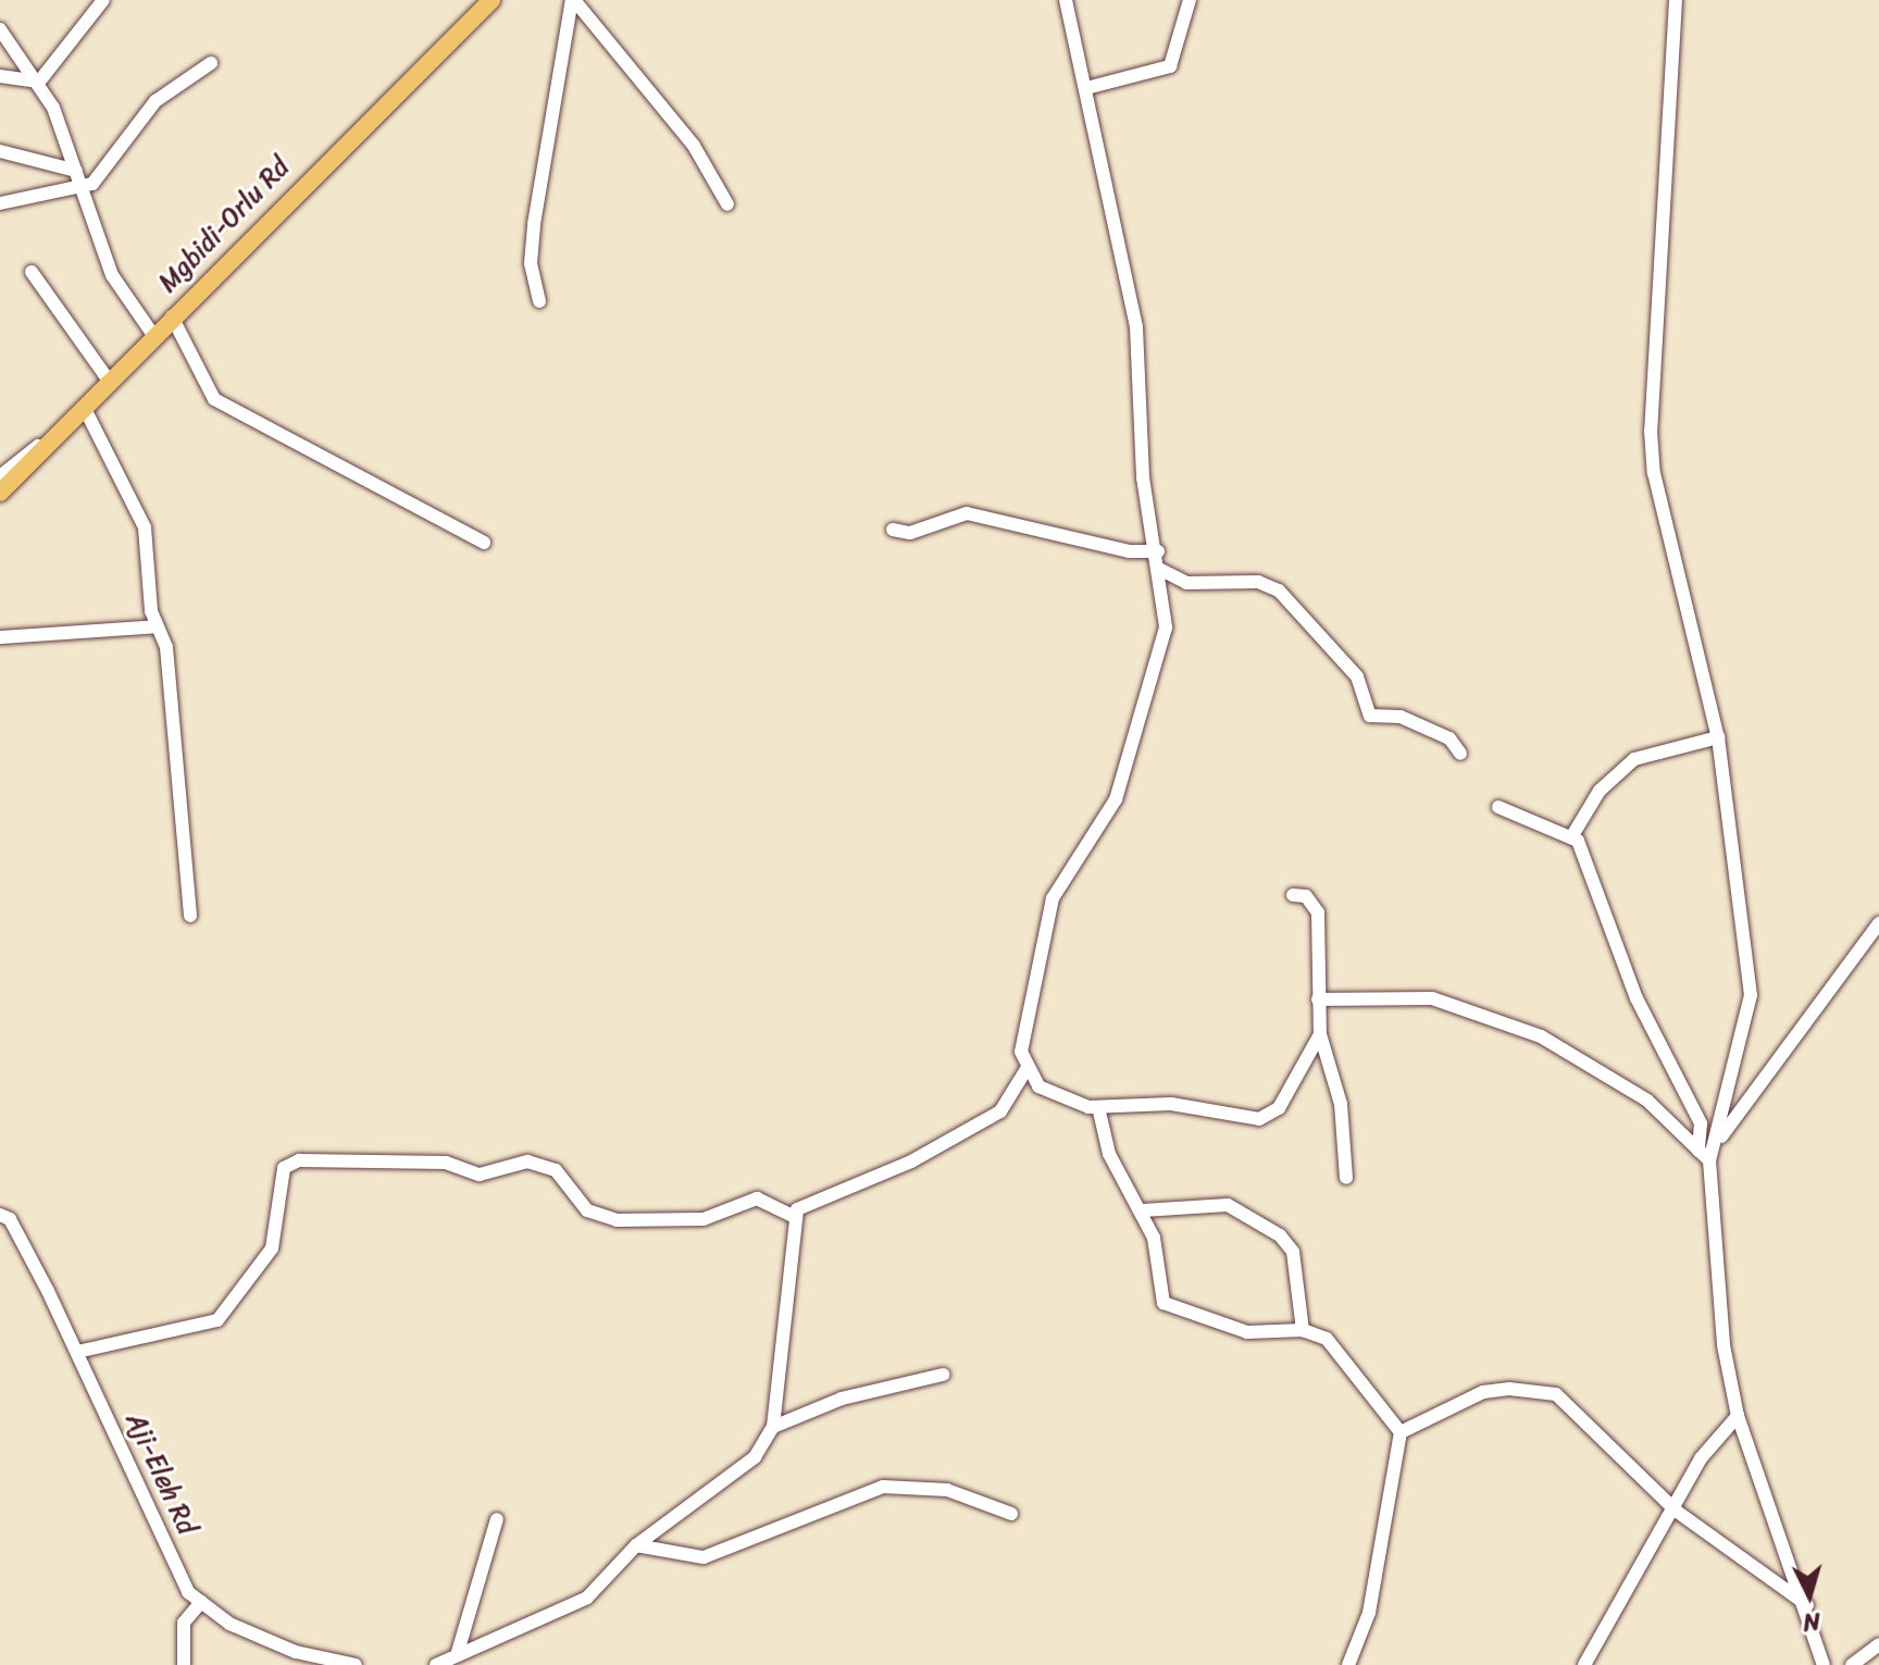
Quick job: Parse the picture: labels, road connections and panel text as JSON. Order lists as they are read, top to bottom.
{
  "streets": {
    "main road": ["Mgbidi-Orlu Rd"],
    "street": ["Aji-Eleh Rd"]
  },
  "north": "bottom"
}
